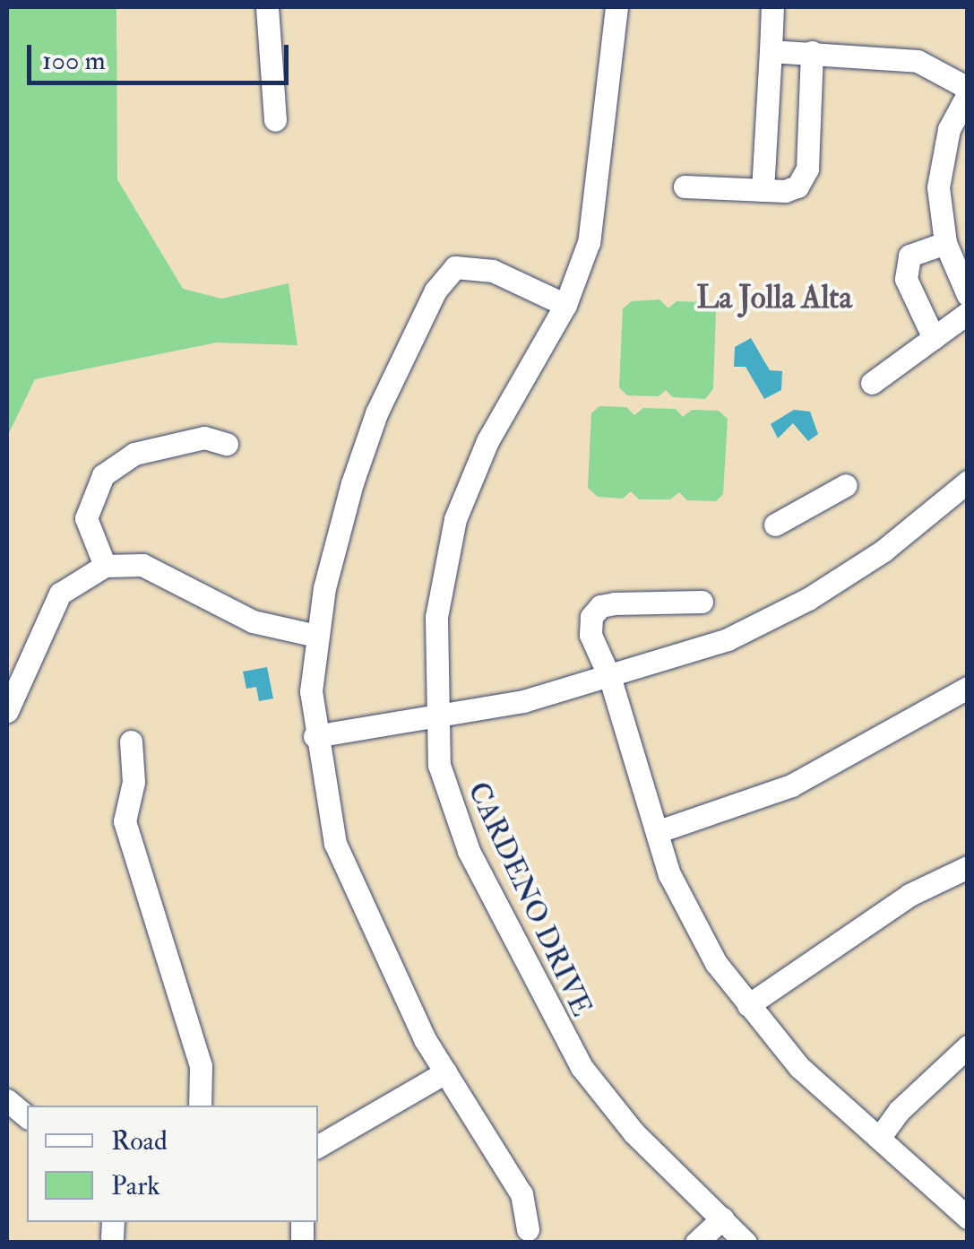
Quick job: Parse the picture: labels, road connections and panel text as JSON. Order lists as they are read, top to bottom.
{
  "streets": {
    "street": ["CARDENO DRIVE"]
  },
  "districts": ["La Jolla Alta"],
  "legend": ["Road", "Park"],
  "scale_bar": "100 m"
}
